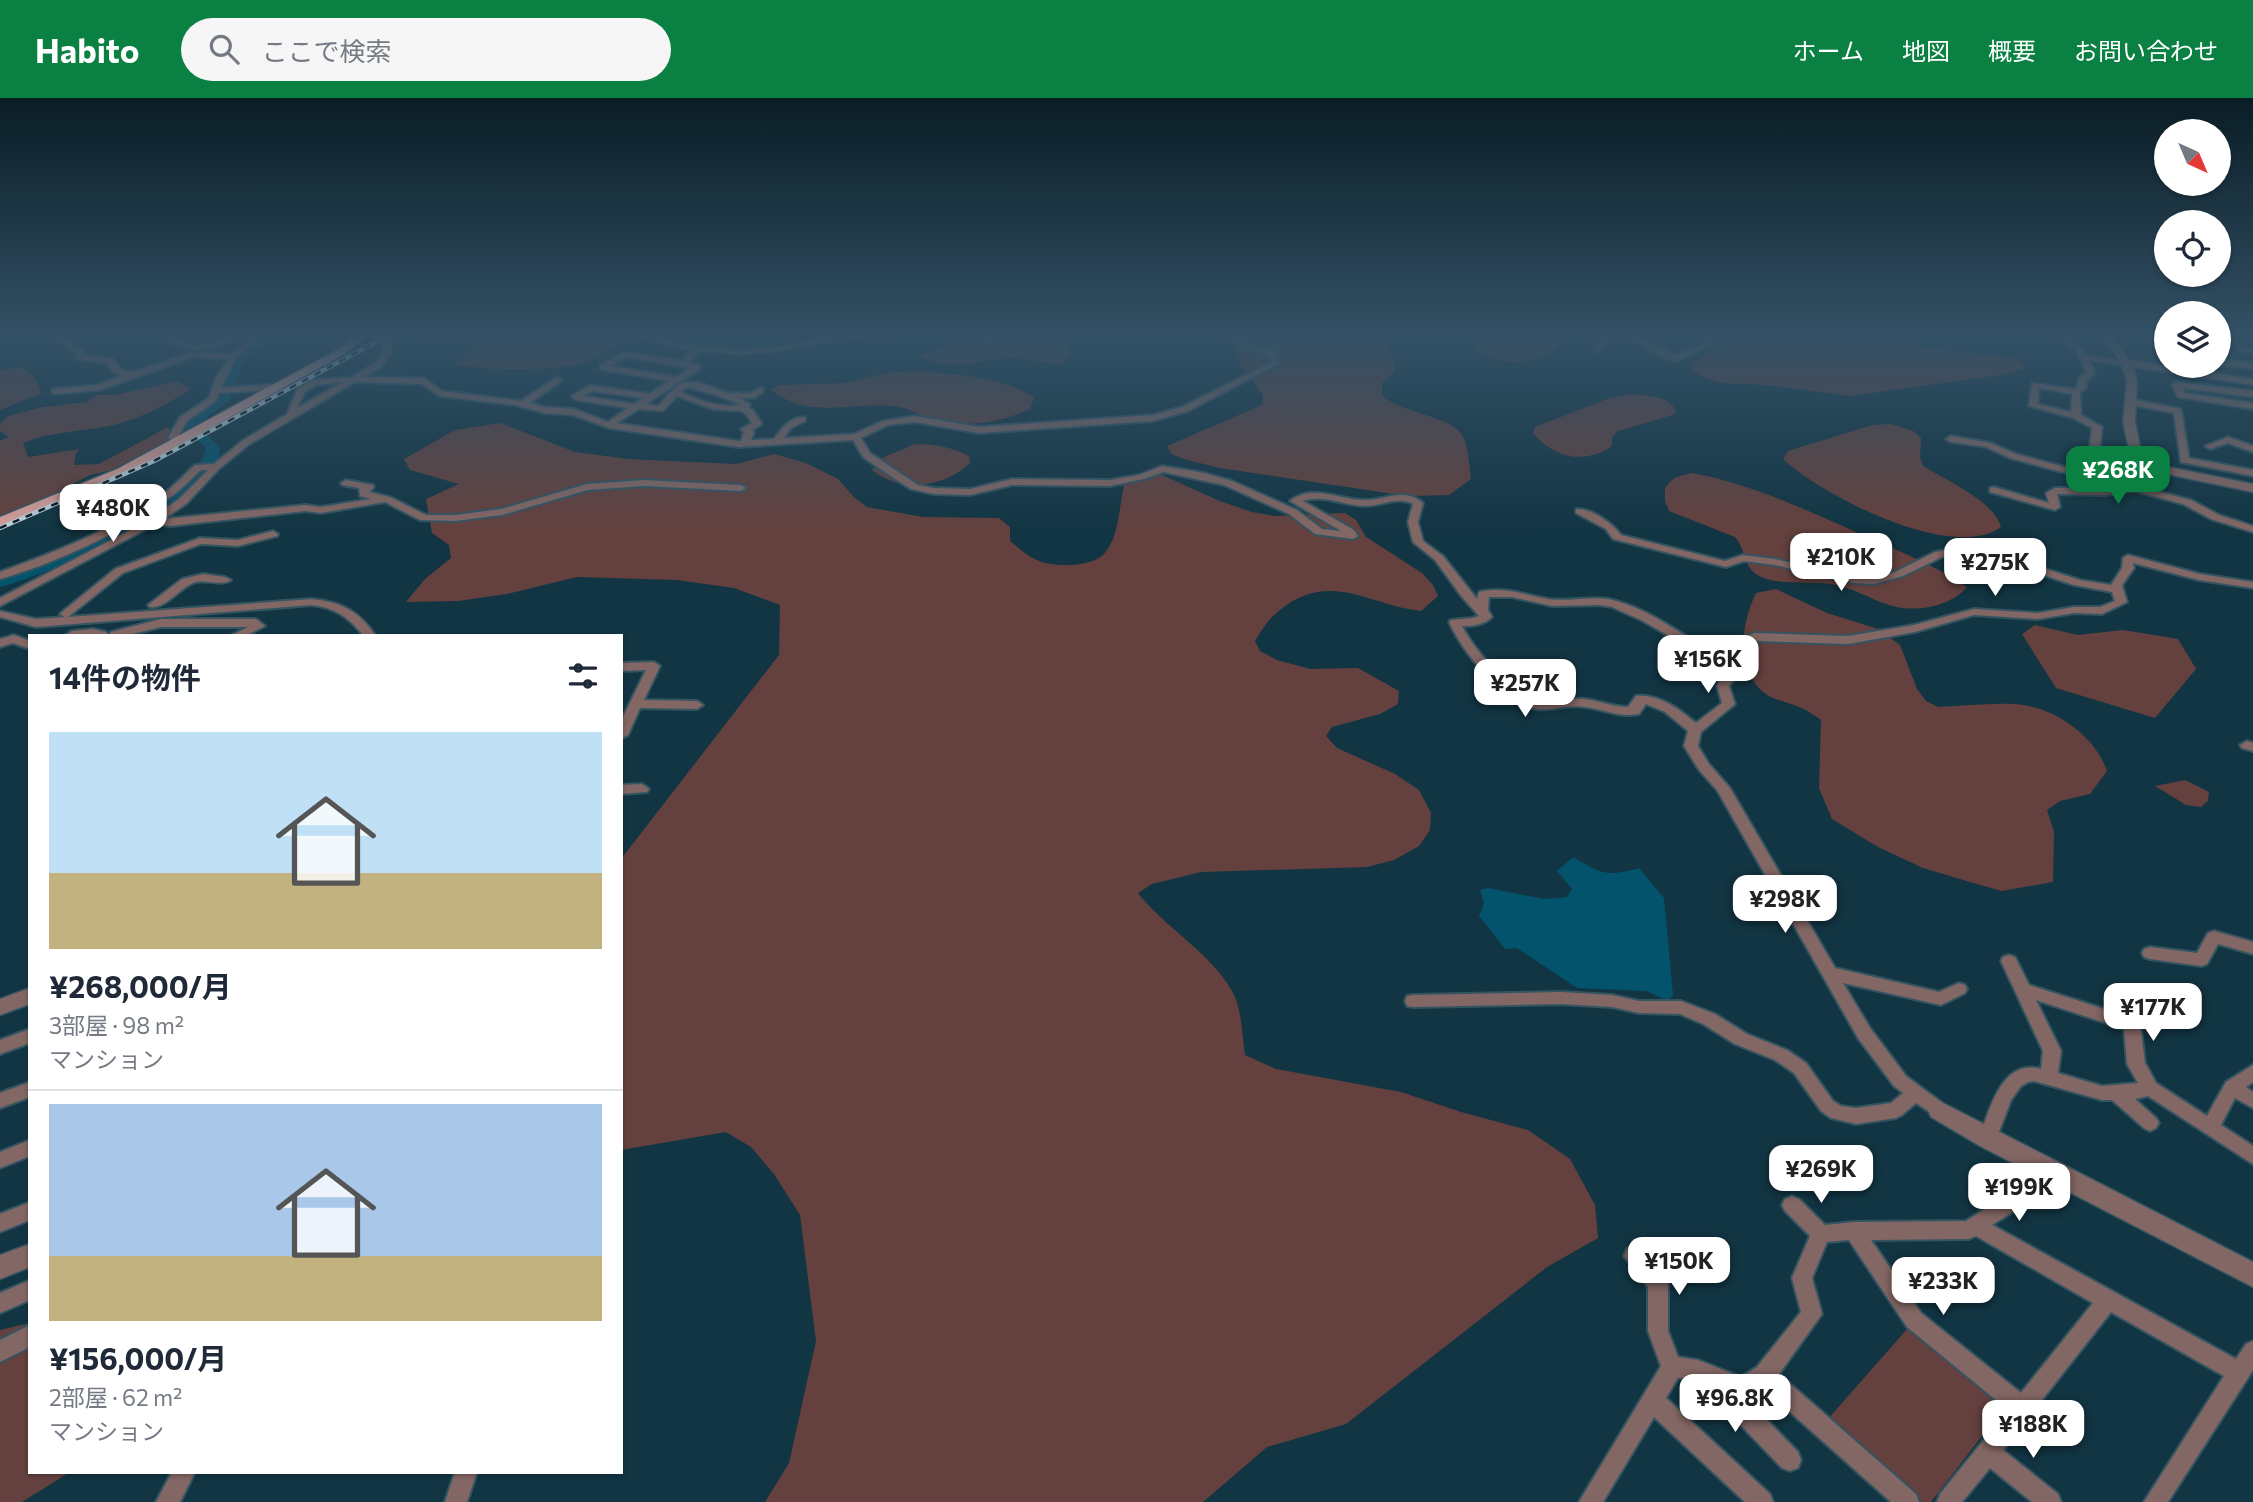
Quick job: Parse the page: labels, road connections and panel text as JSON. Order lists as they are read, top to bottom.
{
  "north": "bottom right",
  "page": {
    "header": "Habito",
    "search": "ここで検索",
    "nav": [
      "ホーム",
      "地図",
      "概要",
      "お問い合わせ"
    ],
    "price": [
      "¥268K",
      "¥480K",
      "¥210K",
      "¥275K",
      "¥156K",
      "¥257K",
      "¥298K",
      "¥177K",
      "¥269K",
      "¥199K",
      "¥150K",
      "¥233K",
      "¥96.8K",
      "¥188K"
    ],
    "heading": "14件の物件",
    "list": [
      {
        "name": "¥268,000/月",
        "note": "3部屋 · 98 m² · マンション"
      },
      {
        "name": "¥156,000/月",
        "note": "2部屋 · 62 m² · マンション"
      }
    ]
  }
}
